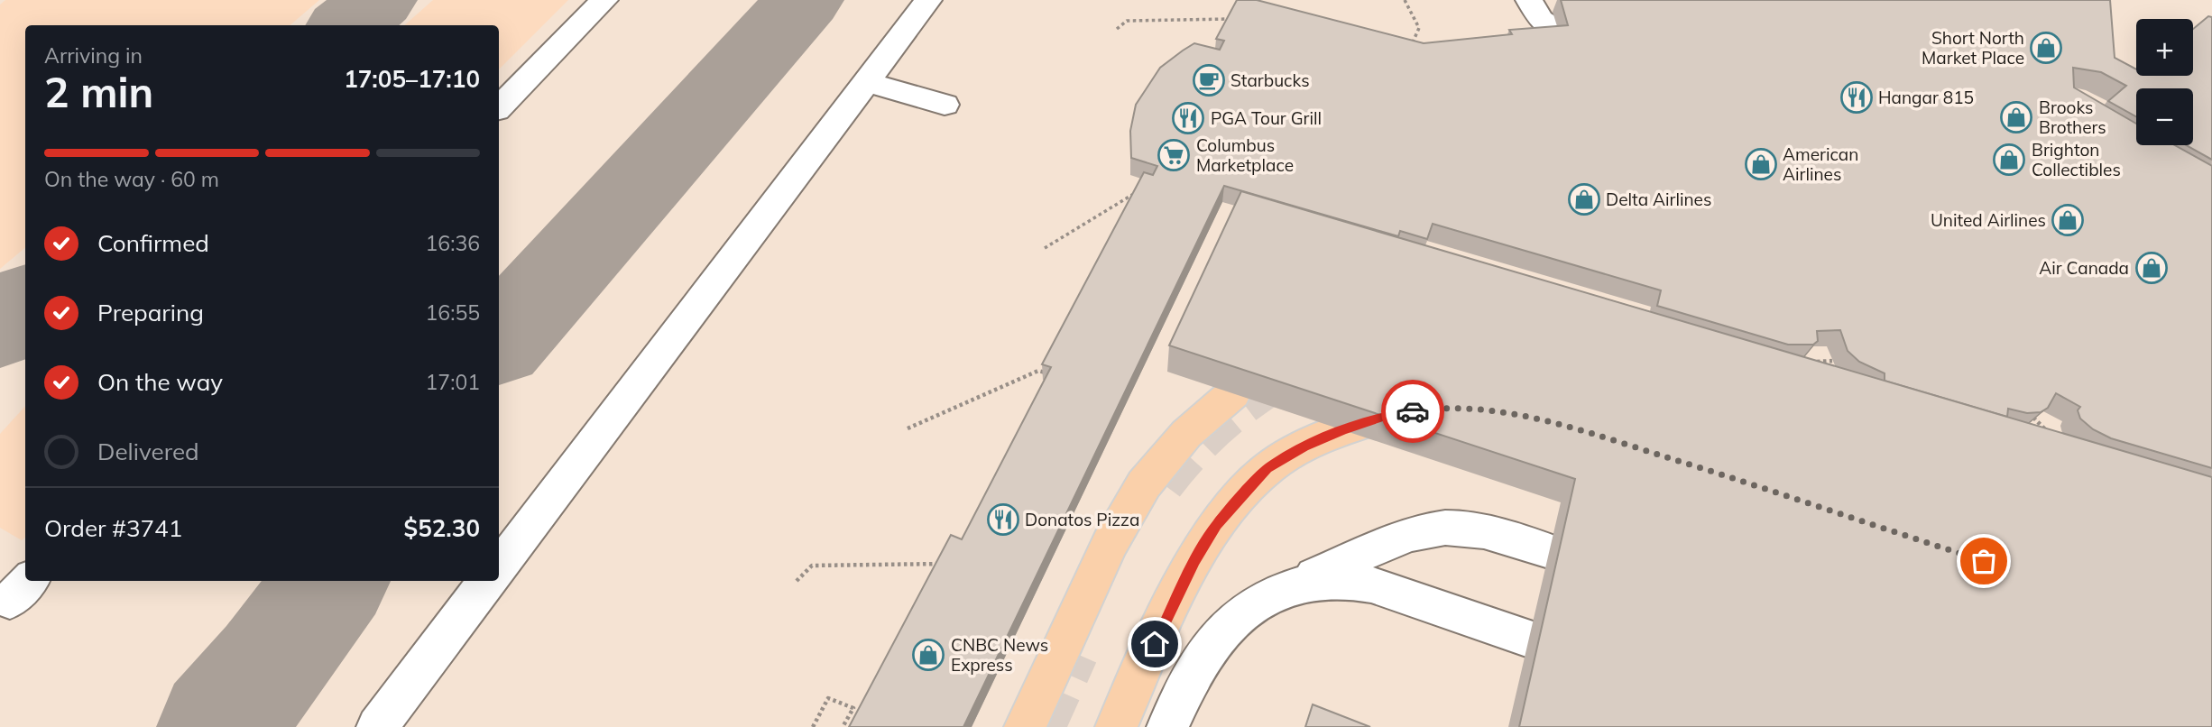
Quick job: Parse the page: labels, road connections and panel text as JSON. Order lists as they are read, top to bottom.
{
  "places": {
    "shop": [
      "Short North Market Place",
      "Brooks Brothers",
      "Brighton Collectibles",
      "American Airlines",
      "Delta Airlines",
      "United Airlines",
      "Air Canada",
      "CNBC News Express"
    ],
    "cafe": ["Starbucks"],
    "restaurant": ["Hangar 815", "PGA Tour Grill", "Donatos Pizza"],
    "supermarket": ["Columbus Marketplace"]
  },
  "page": {
    "map_buttons": ["+", "−"],
    "heading": ["2 min", "Arriving in", "17:05–17:10"],
    "panel": ["Order #3741", "$52.30"],
    "bar": "On the way · 60 m",
    "list": [
      ["Confirmed", "16:36"],
      ["Preparing", "16:55"],
      ["On the way", "17:01"],
      "Delivered"
    ]
  }
}
